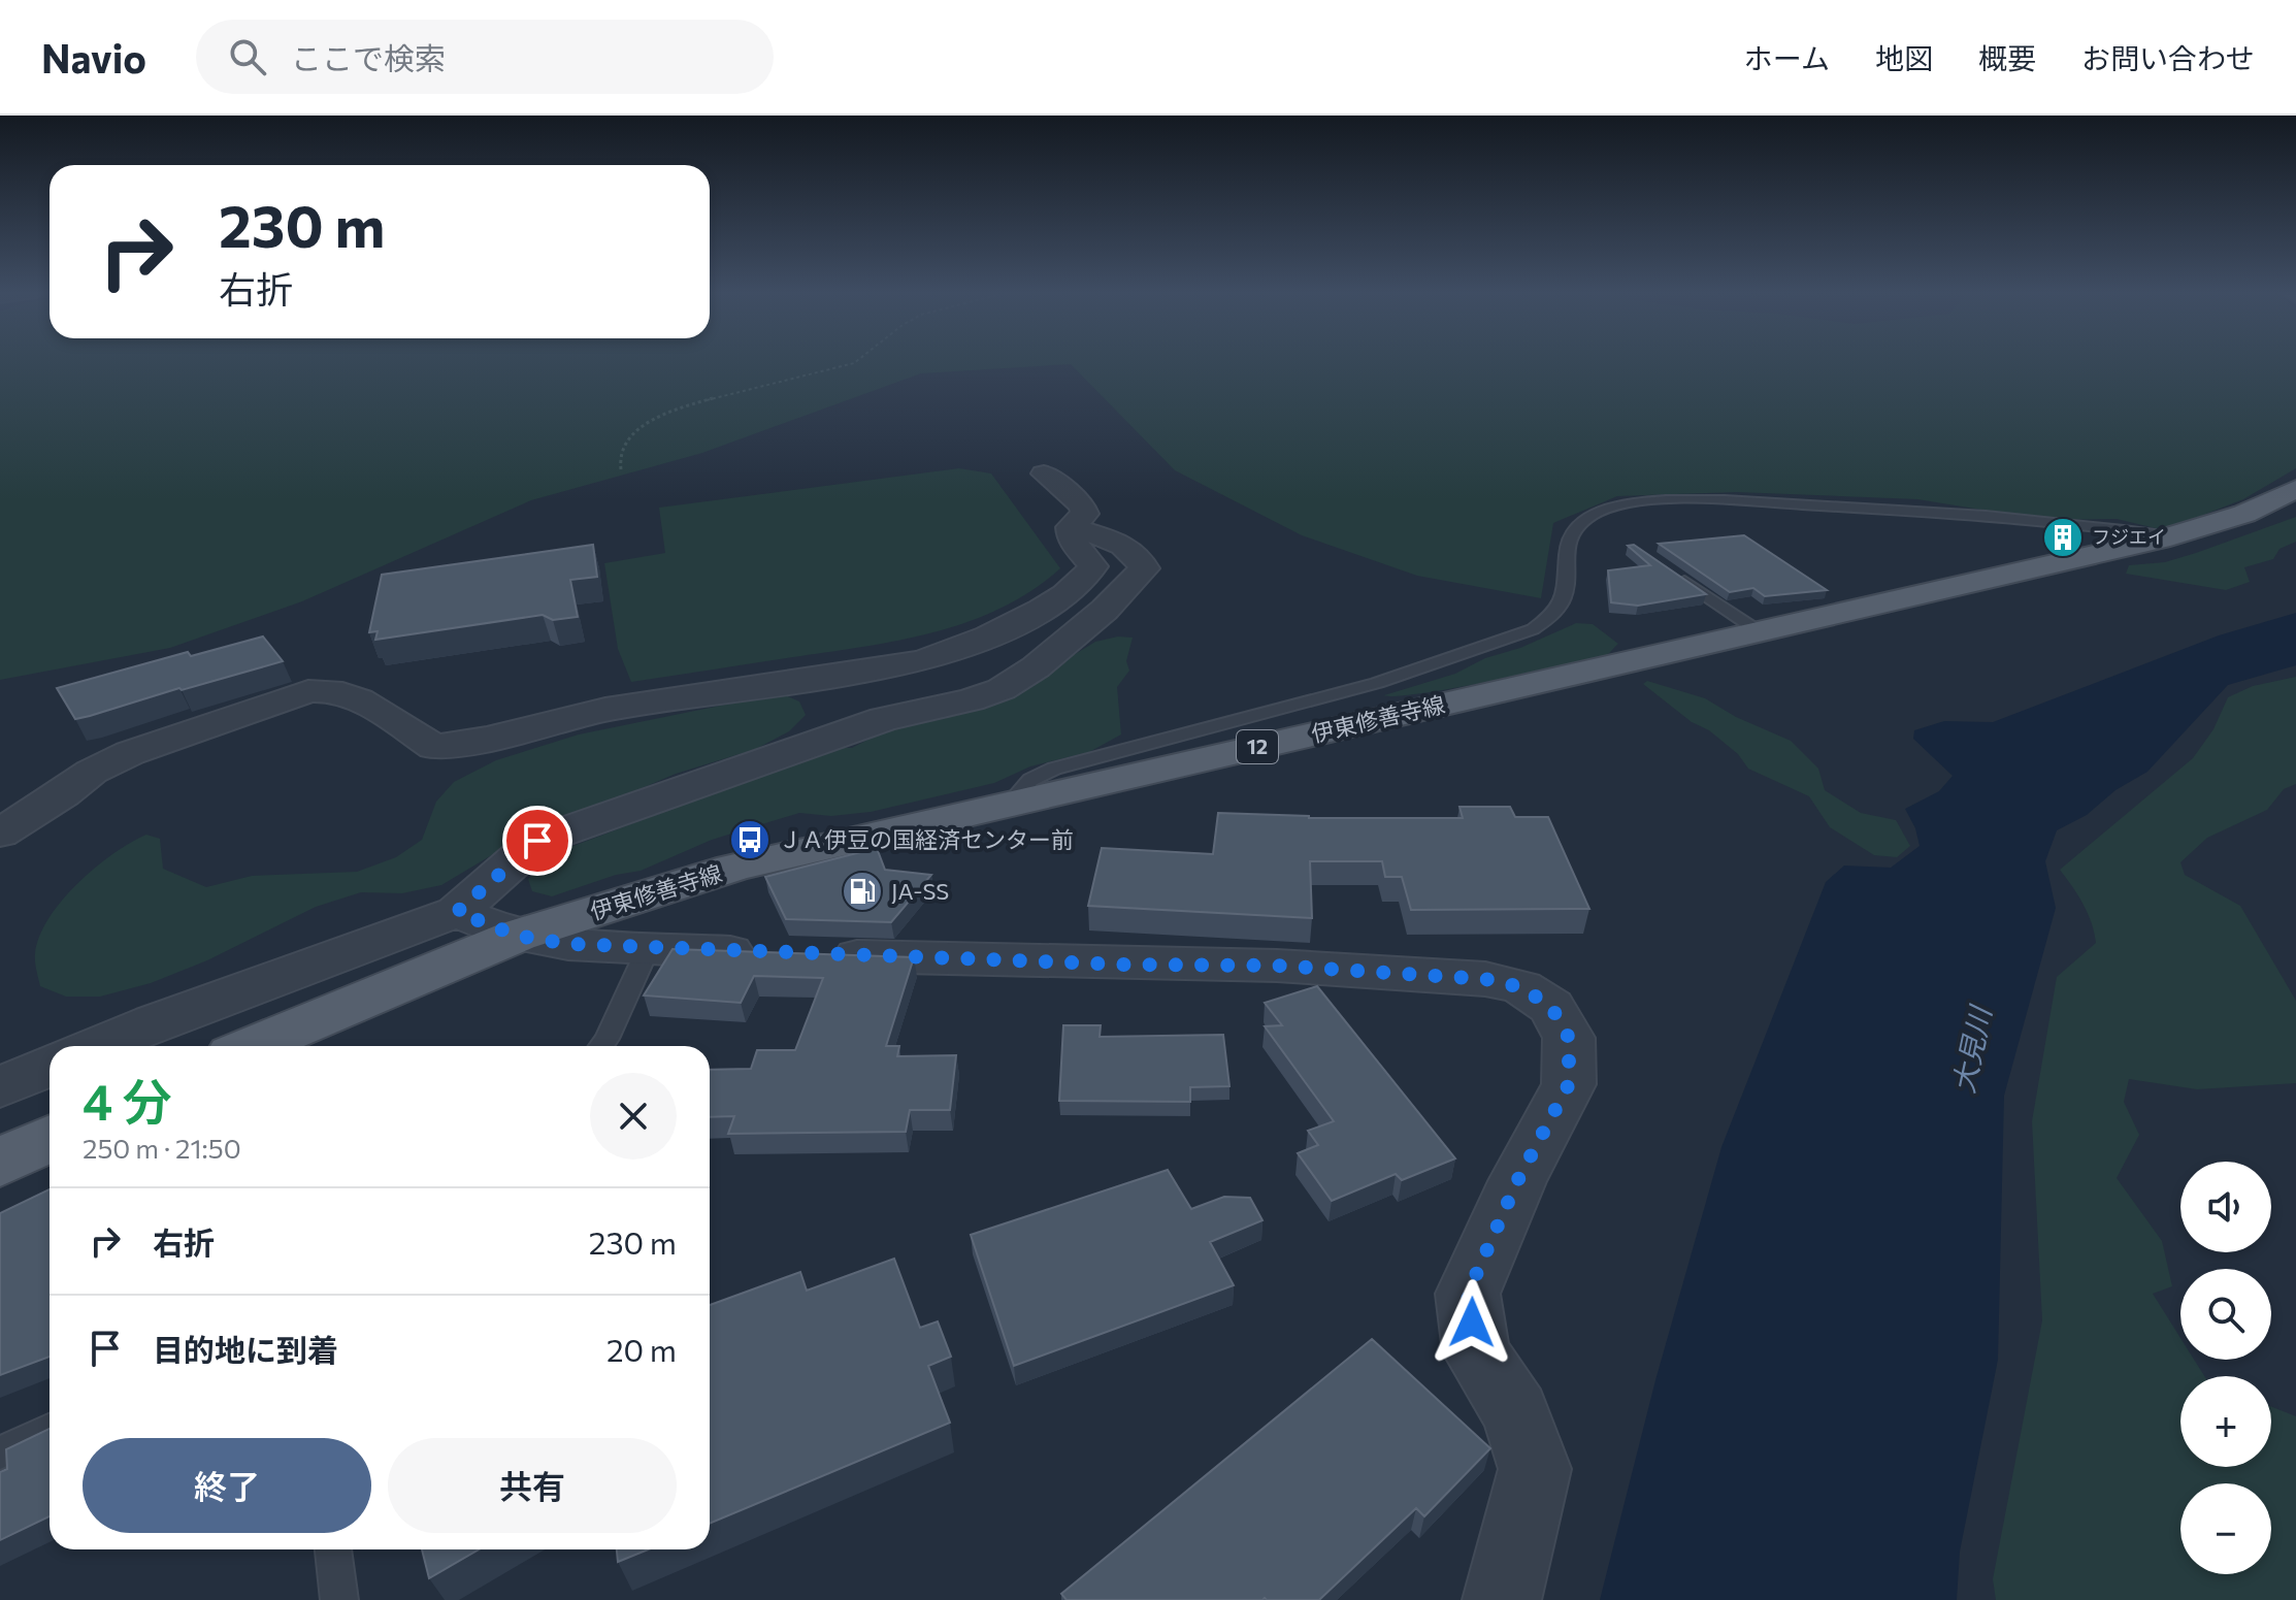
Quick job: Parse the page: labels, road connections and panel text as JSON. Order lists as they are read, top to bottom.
{
  "streets": {
    "main road": ["伊東修善寺線", "12"]
  },
  "water": ["大見川"],
  "places": {
    "building": ["フジエイ"],
    "bus stop": ["ＪＡ伊豆の国経済センター前"],
    "fuel station": ["JA-SS"]
  },
  "page": {
    "header": "Navio",
    "search": "ここで検索",
    "nav": [
      "ホーム",
      "地図",
      "概要",
      "お問い合わせ"
    ],
    "turn": ["230 m", "右折"],
    "heading": ["4 分", "250 m · 21:50"],
    "map_buttons": ["+", "−"],
    "list": [
      {
        "name": "右折",
        "value": "230 m"
      },
      {
        "name": "目的地に到着",
        "value": "20 m"
      }
    ],
    "buttons": ["終了", "共有"]
  }
}
